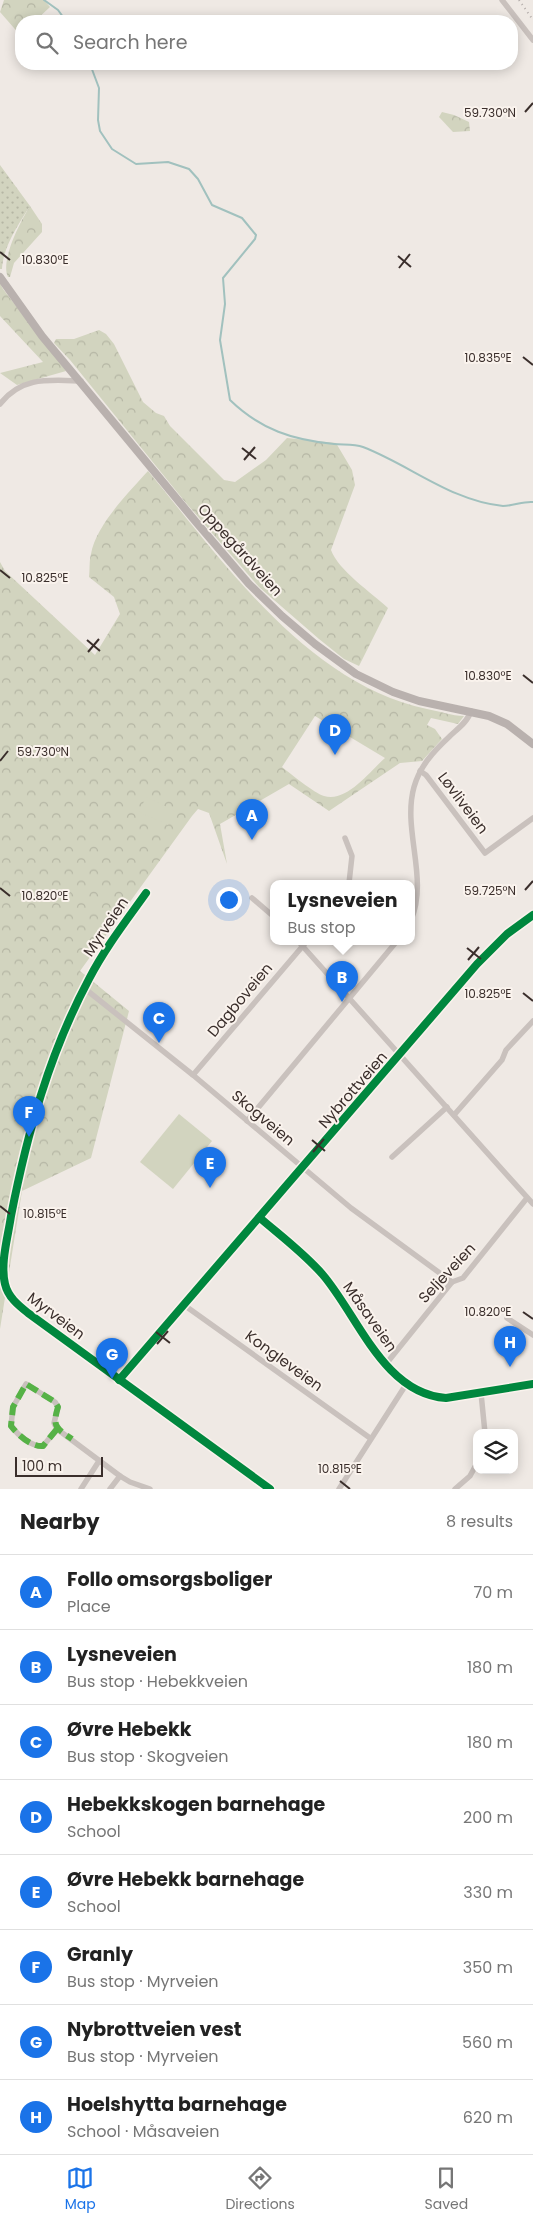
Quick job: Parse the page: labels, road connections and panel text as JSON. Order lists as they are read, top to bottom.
{
  "streets": {
    "main road": ["Oppegårdveien"],
    "street": [
      "Løvliveien",
      "Myrveien",
      "Dagboveien",
      "Nybrottveien",
      "Skogveien",
      "Seljeveien",
      "Måsaveien",
      "Kongleveien"
    ]
  },
  "crossings": [
    ["Myrveien", "Nybrottveien"],
    ["Myrveien", "Skogveien"],
    ["Dagboveien", "Skogveien"],
    ["Nybrottveien", "Skogveien"],
    ["Nybrottveien", "Måsaveien"],
    ["Nybrottveien", "Kongleveien"],
    ["Skogveien", "Seljeveien"],
    ["Seljeveien", "Måsaveien"]
  ],
  "scale_bar": "100 m",
  "page": {
    "search": "Search here",
    "pins": [
      "D",
      "A",
      "B",
      "C",
      "F",
      "E",
      "H",
      "G"
    ],
    "popup": ["Lysneveien", "Bus stop"],
    "scale": "100 m",
    "heading": ["Nearby", "8 results"],
    "list": [
      {
        "mark": "A",
        "name": "Follo omsorgsboliger",
        "note": "Place",
        "value": "70 m"
      },
      {
        "mark": "B",
        "name": "Lysneveien",
        "note": "Bus stop · Hebekkveien",
        "value": "180 m"
      },
      {
        "mark": "C",
        "name": "Øvre Hebekk",
        "note": "Bus stop · Skogveien",
        "value": "180 m"
      },
      {
        "mark": "D",
        "name": "Hebekkskogen barnehage",
        "note": "School",
        "value": "200 m"
      },
      {
        "mark": "E",
        "name": "Øvre Hebekk barnehage",
        "note": "School",
        "value": "330 m"
      },
      {
        "mark": "F",
        "name": "Granly",
        "note": "Bus stop · Myrveien",
        "value": "350 m"
      },
      {
        "mark": "G",
        "name": "Nybrottveien vest",
        "note": "Bus stop · Myrveien",
        "value": "560 m"
      },
      {
        "mark": "H",
        "name": "Hoelshytta barnehage",
        "note": "School · Måsaveien",
        "value": "620 m"
      }
    ],
    "nav": ["Map", "Directions", "Saved"]
  },
  "coordinates": [
    "59.730°N",
    "10.830°E",
    "10.835°E",
    "10.825°E",
    "59.725°N",
    "10.820°E",
    "10.815°E"
  ]
}
